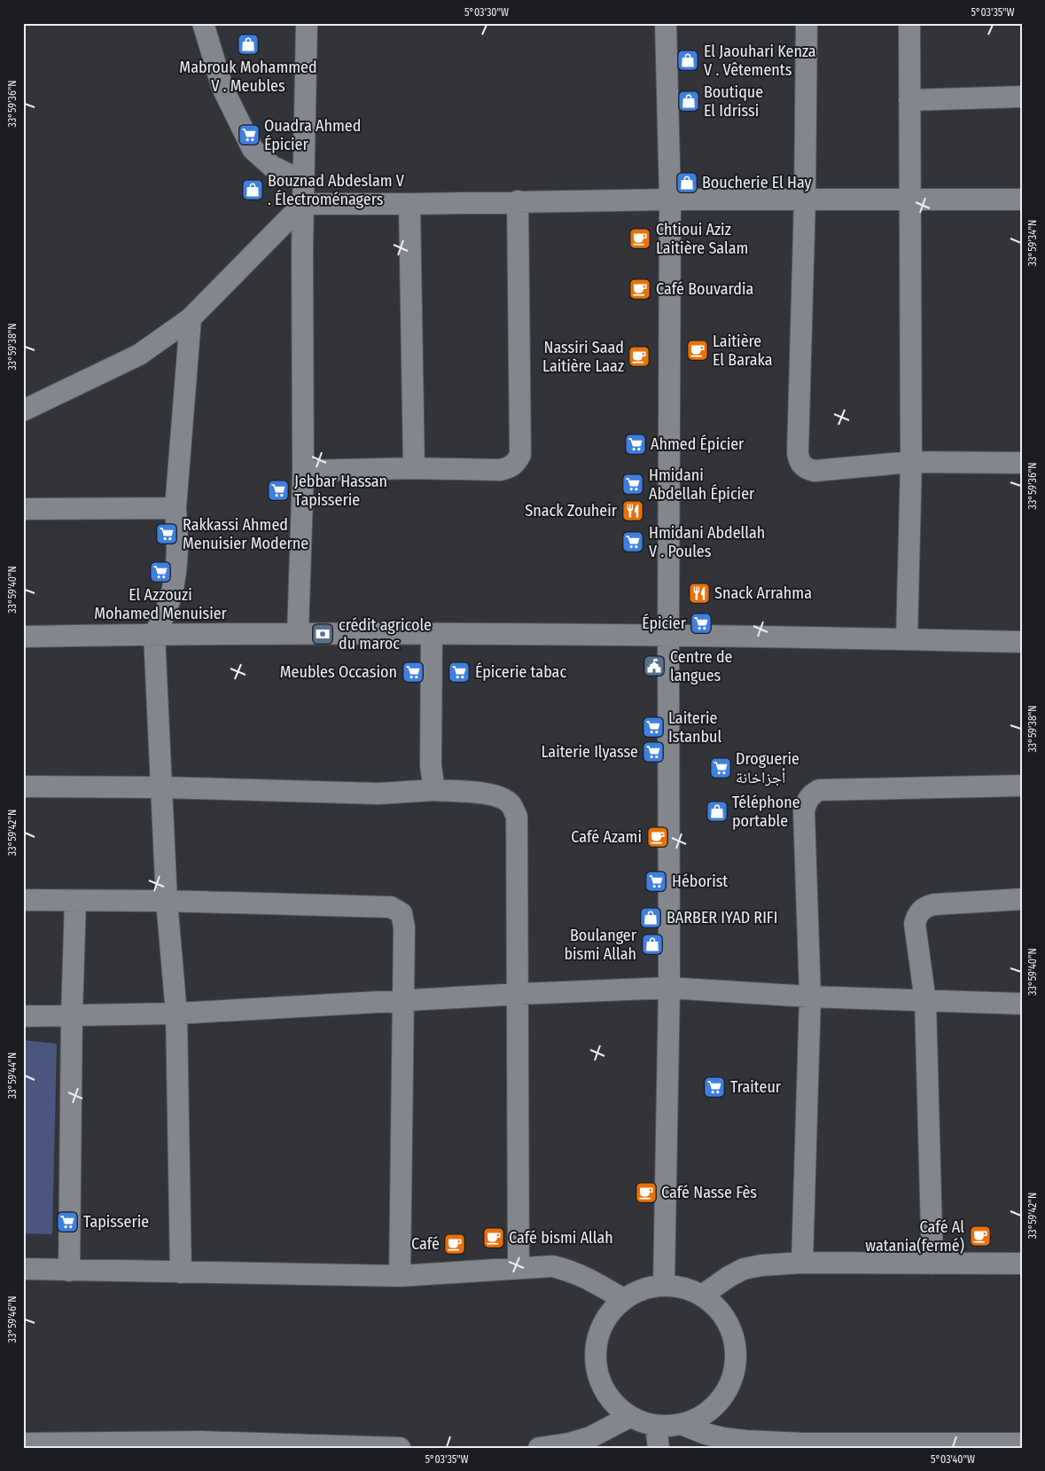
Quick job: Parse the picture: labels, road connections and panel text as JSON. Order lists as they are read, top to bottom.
{
  "places": {
    "shop": [
      "Mabrouk Mohammed V . Meubles",
      "El Jaouhari Kenza V . Vêtements",
      "Boutique El Idrissi",
      "Boucherie El Hay",
      "Bouznad Abdeslam V . Électroménagers",
      "Téléphone portable",
      "BARBER IYAD RIFI",
      "Boulanger bismi Allah"
    ],
    "supermarket": [
      "Ouadra Ahmed Épicier",
      "Ahmed Épicier",
      "Hmidani Abdellah Épicier",
      "Jebbar Hassan Tapisserie",
      "Rakkassi Ahmed Menuisier Moderne",
      "Hmidani Abdellah V . Poules",
      "El Azzouzi Mohamed Menuisier",
      "Épicier",
      "Meubles Occasion",
      "Épicerie tabac",
      "Laiterie Istanbul",
      "Laiterie Ilyasse",
      "Droguerie أجزاخانة",
      "Héborist",
      "Traiteur",
      "Tapisserie"
    ],
    "cafe": [
      "Chtioui Aziz Laitière Salam",
      "Café Bouvardia",
      "Laitière El Baraka",
      "Nassiri Saad Laitière Laaz",
      "Café Azami",
      "Café Nasse Fès",
      "Café Al watania(fermé)",
      "Café bismi Allah",
      "Café"
    ],
    "restaurant": ["Snack Zouheir", "Snack Arrahma"],
    "bank": ["crédit agricole du maroc"],
    "public building": ["Centre de langues"]
  },
  "coordinates": [
    "5°03'30\"W",
    "5°03'35\"W",
    "33°59'36\"N",
    "33°59'34\"N",
    "33°59'38\"N",
    "33°59'40\"N",
    "33°59'42\"N",
    "33°59'44\"N",
    "33°59'46\"N",
    "5°03'40\"W"
  ]
}
